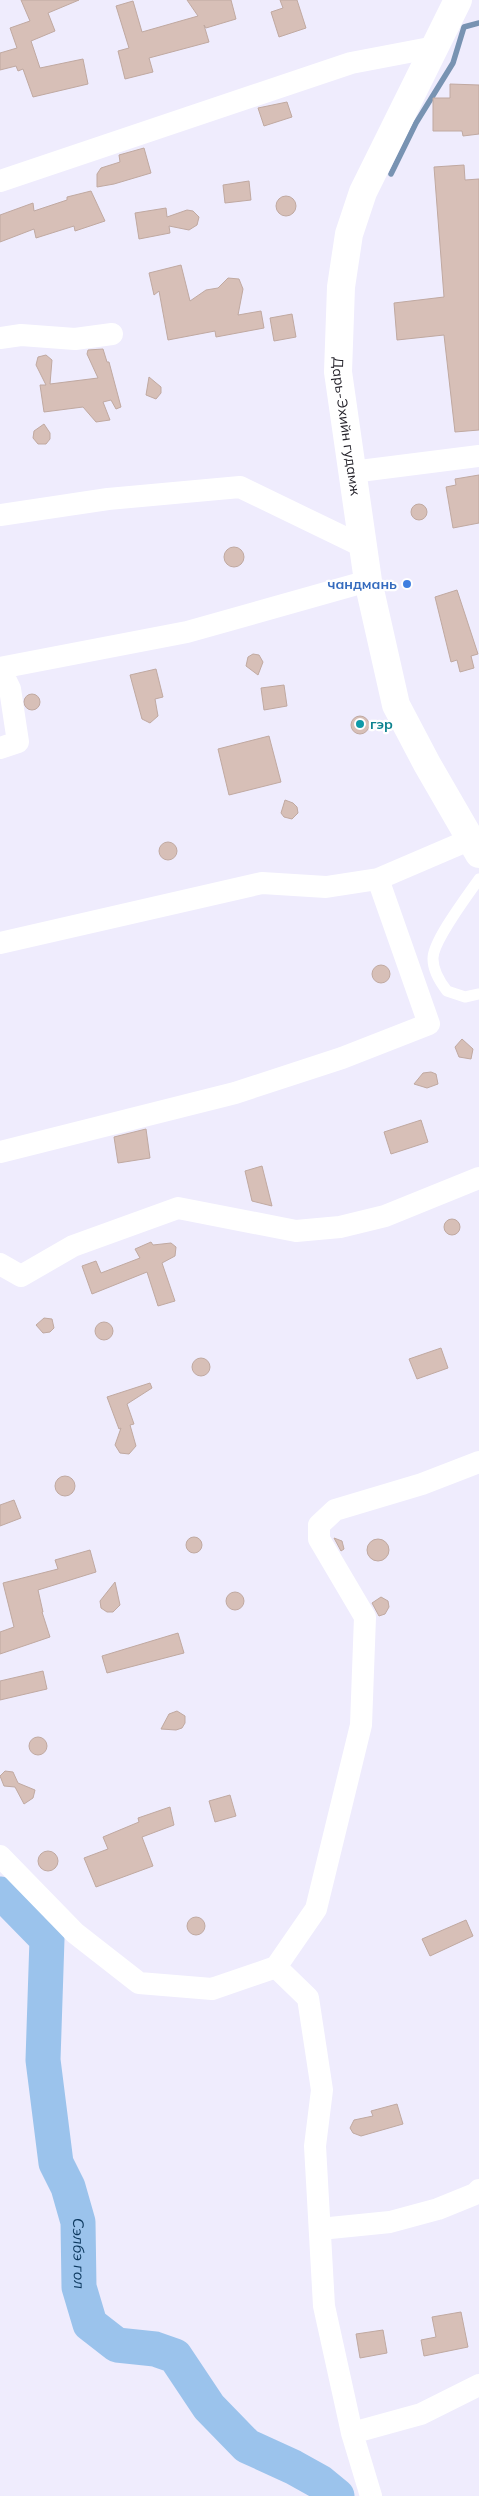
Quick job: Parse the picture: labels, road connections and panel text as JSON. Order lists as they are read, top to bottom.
{
  "streets": {
    "main road": ["Дарь-Эхийн гудамж"]
  },
  "water": ["Сэлбэ гол"],
  "places": ["чандмань", "гэр"]
}
